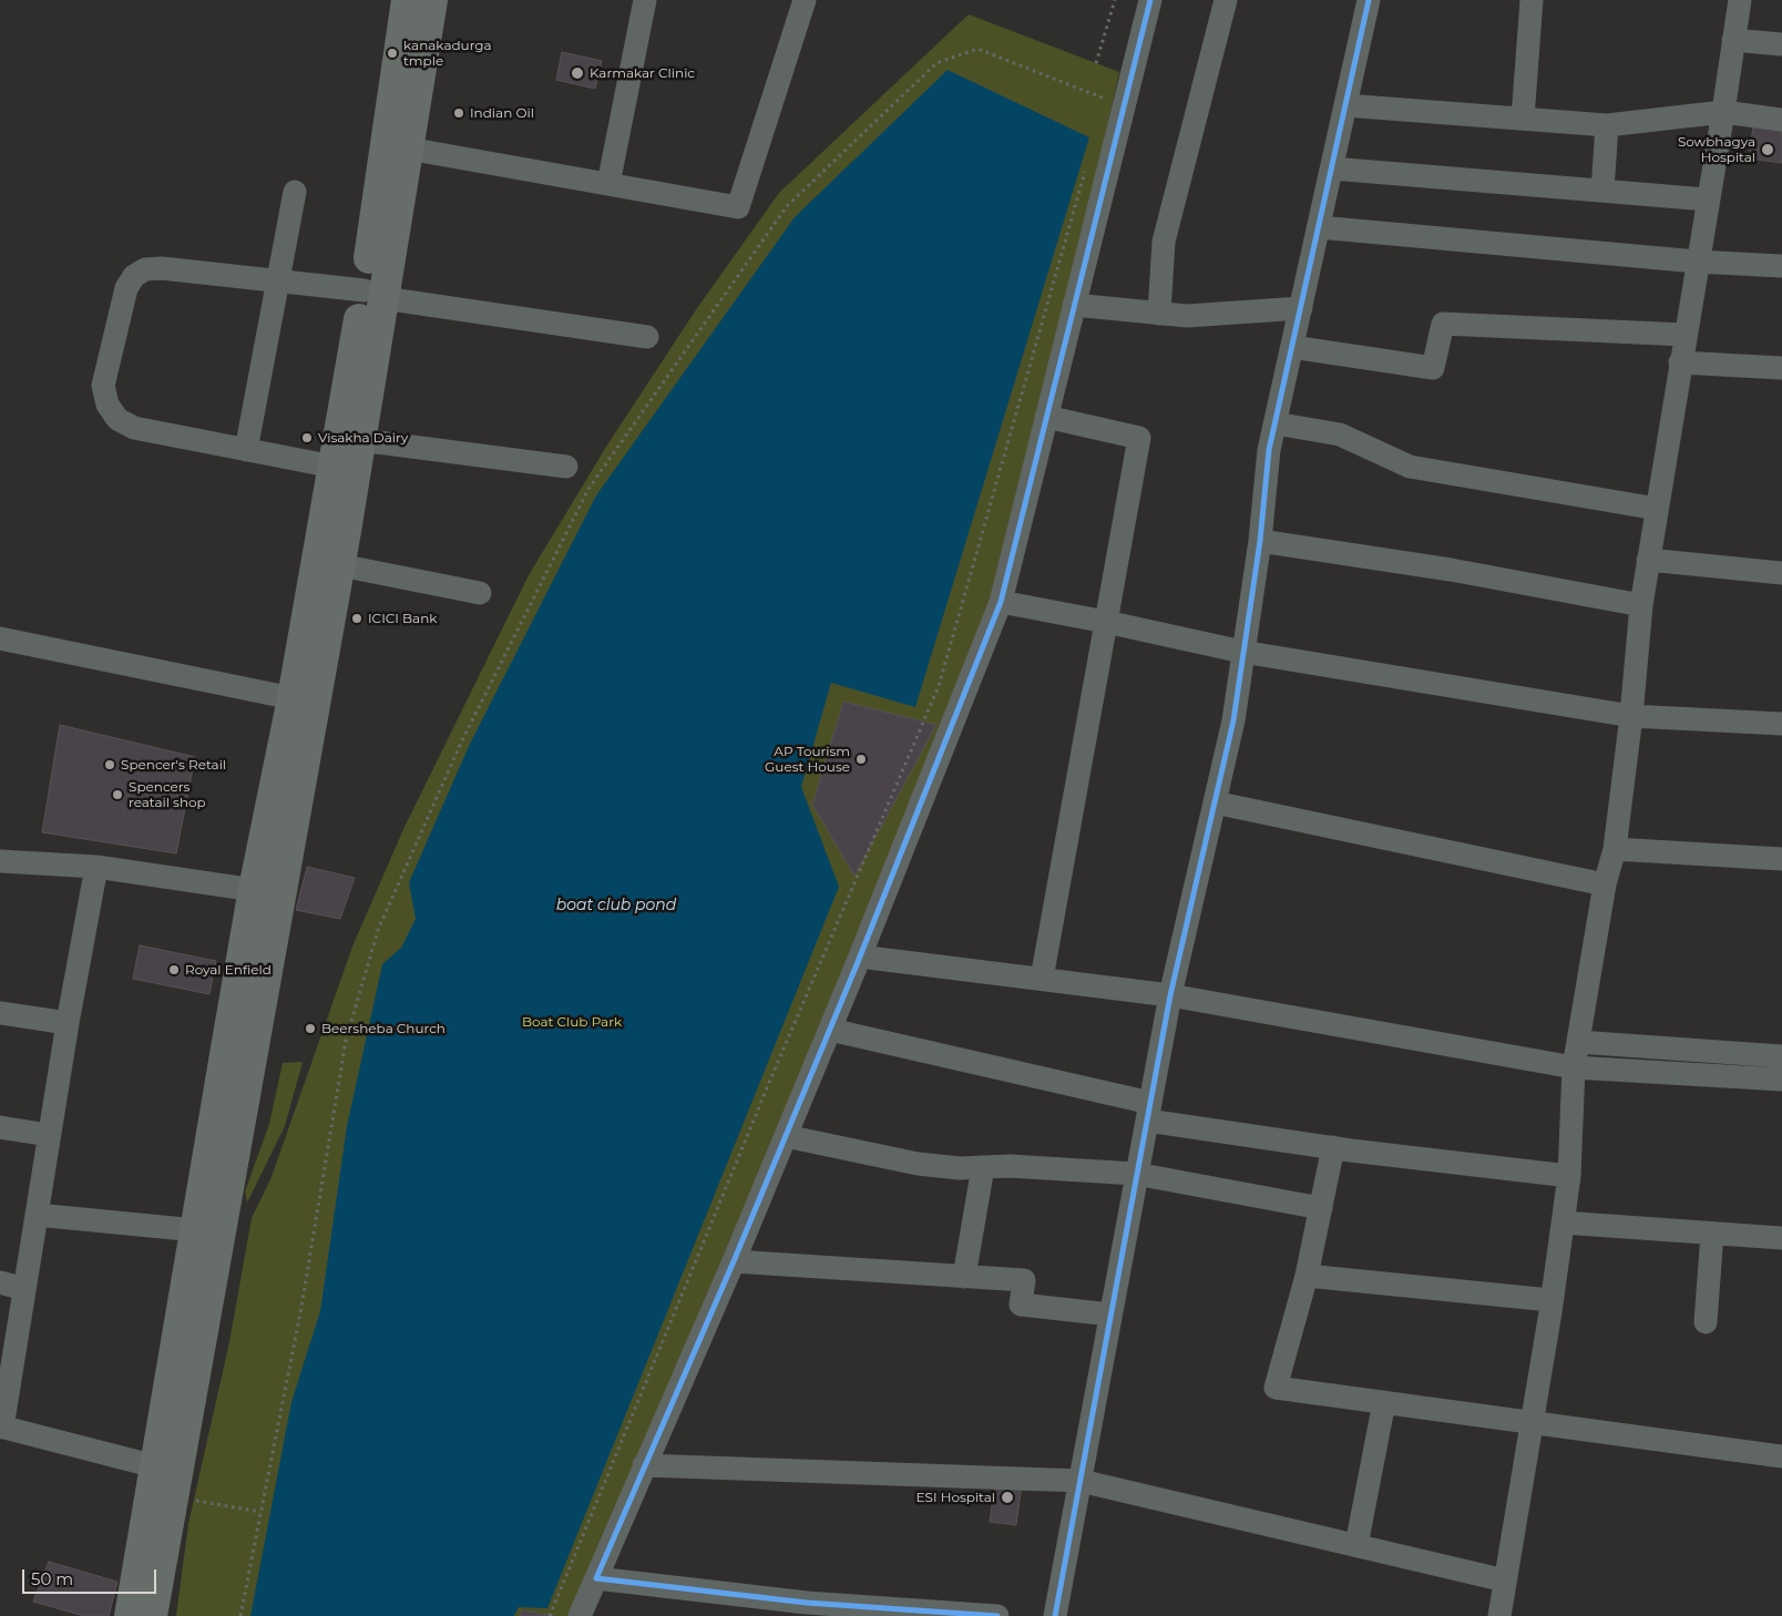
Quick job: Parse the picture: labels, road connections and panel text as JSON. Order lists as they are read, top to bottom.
{
  "water": ["boat club pond"],
  "parks": ["Boat Club Park"],
  "places": [
    "kanakadurga tmple",
    "Karmakar Clinic",
    "Indian Oil",
    "Sowbhagya Hospital",
    "Visakha Dairy",
    "ICICI Bank",
    "AP Tourism Guest House",
    "Spencer's Retail",
    "Spencers reatail shop",
    "Royal Enfield",
    "Beersheba Church",
    "ESI Hospital"
  ],
  "scale_bar": "50 m"
}
